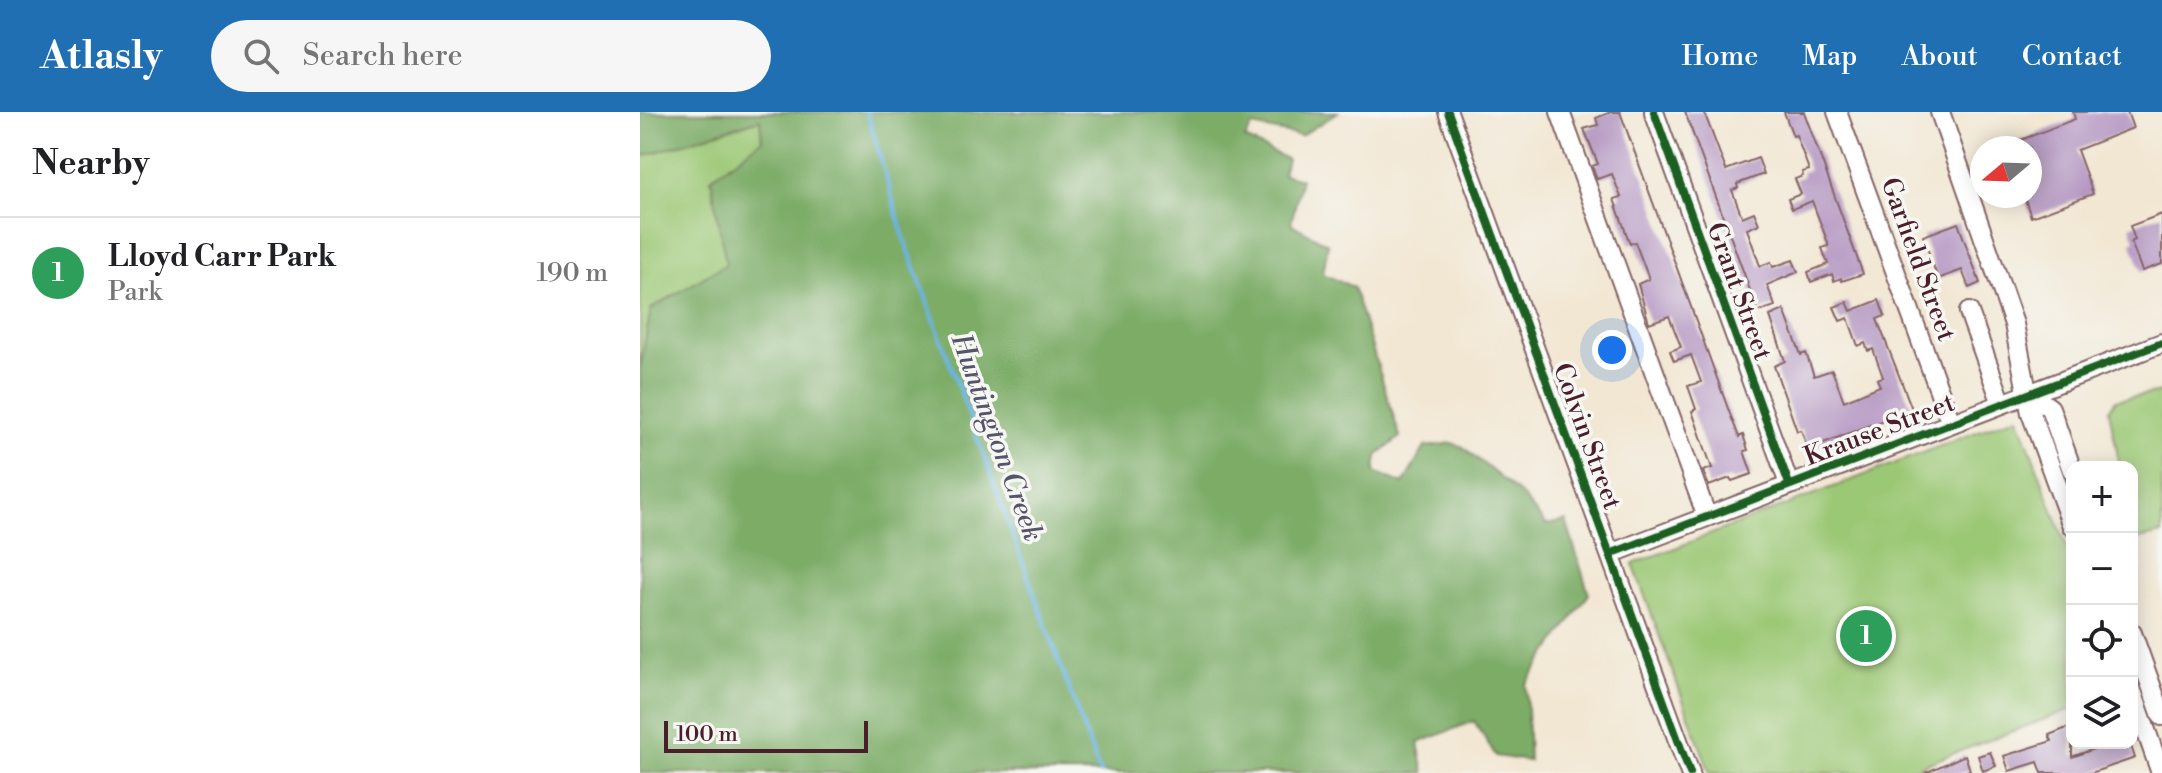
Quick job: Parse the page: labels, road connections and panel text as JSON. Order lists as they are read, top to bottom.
{
  "streets": {
    "street": [
      "Garfield Street",
      "Grant Street",
      "Krause Street",
      "Colvin Street"
    ]
  },
  "crossings": [
    ["Garfield Street", "Krause Street"],
    ["Grant Street", "Krause Street"],
    ["Krause Street", "Colvin Street"]
  ],
  "water": ["Huntington Creek"],
  "scale_bar": "100 m",
  "north": "left",
  "page": {
    "header": "Atlasly",
    "search": "Search here",
    "nav": [
      "Home",
      "Map",
      "About",
      "Contact"
    ],
    "heading": "Nearby",
    "list": [
      {
        "mark": "1",
        "name": "Lloyd Carr Park",
        "note": "Park",
        "value": "190 m"
      }
    ],
    "map_buttons": ["+", "−"],
    "pins": "1",
    "scale": "100 m"
  }
}
